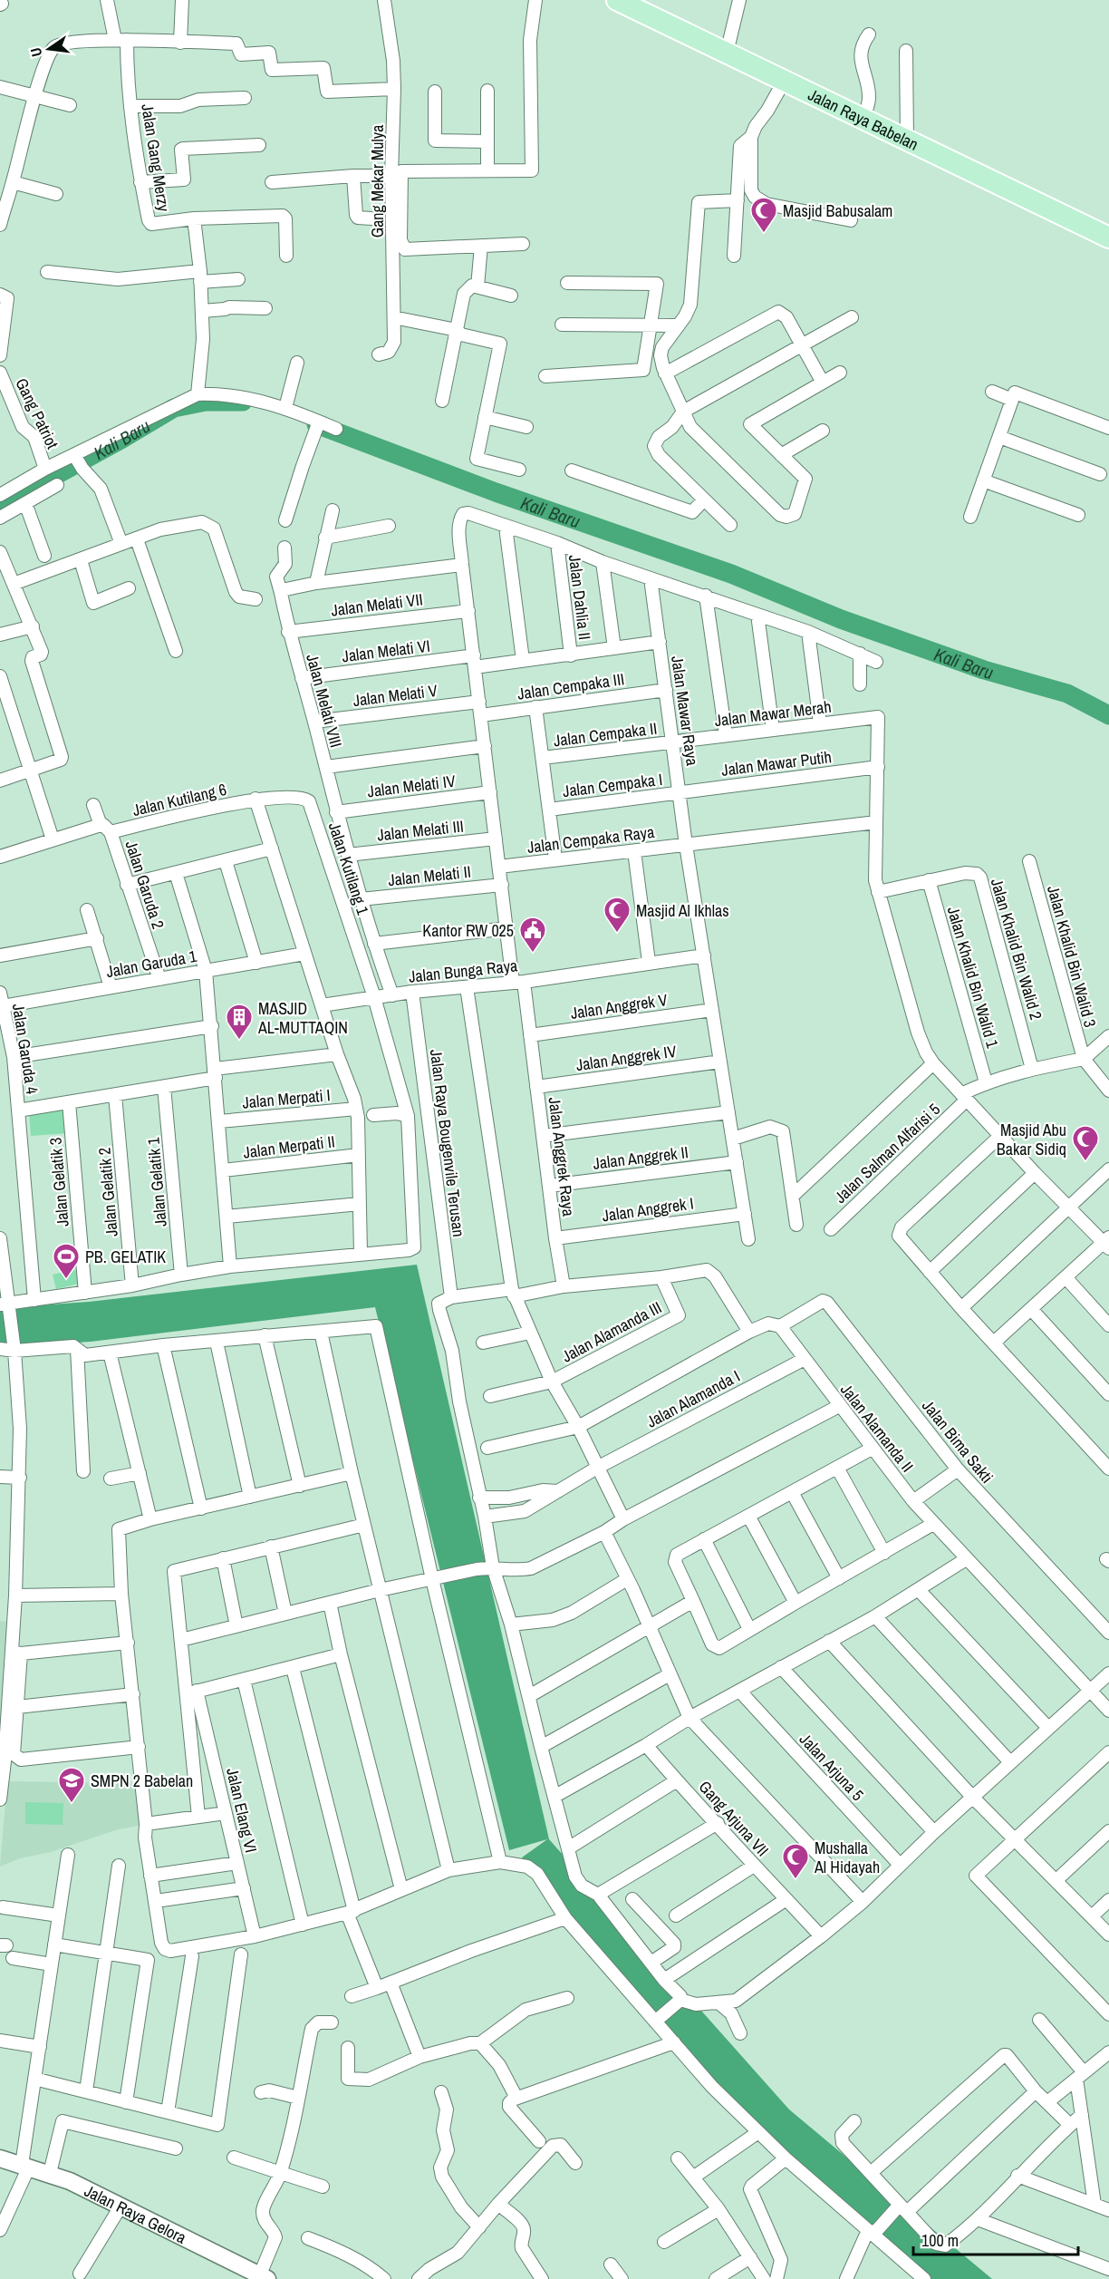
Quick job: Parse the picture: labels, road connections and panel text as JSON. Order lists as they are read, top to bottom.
{
  "streets": {
    "main road": ["Jalan Raya Babelan"],
    "street": [
      "Jalan Gang Merzy",
      "Gang Mekar Mulya",
      "Gang Patriot",
      "Jalan Dahlia II",
      "Jalan Melati VII",
      "Jalan Melati VI",
      "Jalan Cempaka III",
      "Jalan Melati V",
      "Jalan Melati VIII",
      "Jalan Mawar Raya",
      "Jalan Mawar Merah",
      "Jalan Cempaka II",
      "Jalan Mawar Putih",
      "Jalan Cempaka I",
      "Jalan Melati IV",
      "Jalan Kutilang 6",
      "Jalan Melati III",
      "Jalan Cempaka Raya",
      "Jalan Kutilang 1",
      "Jalan Melati II",
      "Jalan Garuda 2",
      "Jalan Khalid Bin Walid 2",
      "Jalan Khalid Bin Walid 3",
      "Jalan Garuda 1",
      "Jalan Bunga Raya",
      "Jalan Khalid Bin Walid 1",
      "Jalan Anggrek V",
      "Jalan Garuda 4",
      "Jalan Anggrek IV",
      "Jalan Merpati I",
      "Jalan Raya Bougenvile Terusan",
      "Jalan Merpati II",
      "Jalan Salman Alfarisi 5",
      "Jalan Anggrek Raya",
      "Jalan Anggrek II",
      "Jalan Gelatik 3",
      "Jalan Gelatik 1",
      "Jalan Gelatik 2",
      "Jalan Anggrek I",
      "Jalan Alamanda III",
      "Jalan Alamanda I",
      "Jalan Alamanda II",
      "Jalan Bima Sakti",
      "Jalan Arjuna 5",
      "Jalan Elang VI",
      "Gang Arjuna VII",
      "Jalan Raya Gelora"
    ]
  },
  "crossings": [
    ["Jalan Dahlia II", "Jalan Melati VI"],
    ["Jalan Melati VII", "Jalan Melati VIII"],
    ["Jalan Melati VII", "Jalan Anggrek Raya"],
    ["Jalan Melati VI", "Jalan Melati VIII"],
    ["Jalan Melati VI", "Jalan Mawar Raya"],
    ["Jalan Melati VI", "Jalan Anggrek Raya"],
    ["Jalan Cempaka III", "Jalan Mawar Raya"],
    ["Jalan Cempaka III", "Jalan Anggrek Raya"],
    ["Jalan Melati V", "Jalan Melati VIII"],
    ["Jalan Melati V", "Jalan Anggrek Raya"],
    ["Jalan Melati VIII", "Jalan Melati IV"],
    ["Jalan Melati VIII", "Jalan Melati III"],
    ["Jalan Melati VIII", "Jalan Melati II"],
    ["Jalan Melati VIII", "Jalan Bunga Raya"],
    ["Jalan Mawar Raya", "Jalan Mawar Merah"],
    ["Jalan Mawar Raya", "Jalan Cempaka II"],
    ["Jalan Mawar Raya", "Jalan Mawar Putih"],
    ["Jalan Mawar Raya", "Jalan Cempaka I"],
    ["Jalan Mawar Raya", "Jalan Cempaka Raya"],
    ["Jalan Mawar Raya", "Jalan Bunga Raya"],
    ["Jalan Mawar Raya", "Jalan Anggrek V"],
    ["Jalan Mawar Raya", "Jalan Anggrek IV"],
    ["Jalan Mawar Raya", "Jalan Anggrek II"],
    ["Jalan Mawar Raya", "Jalan Anggrek I"],
    ["Jalan Mawar Merah", "Jalan Cempaka II"],
    ["Jalan Mawar Merah", "Jalan Mawar Putih"],
    ["Jalan Mawar Putih", "Jalan Cempaka I"],
    ["Jalan Melati IV", "Jalan Anggrek Raya"],
    ["Jalan Kutilang 6", "Jalan Kutilang 1"],
    ["Jalan Kutilang 6", "Jalan Garuda 2"],
    ["Jalan Melati III", "Jalan Anggrek Raya"],
    ["Jalan Cempaka Raya", "Jalan Anggrek Raya"],
    ["Jalan Kutilang 1", "Jalan Bunga Raya"],
    ["Jalan Melati II", "Jalan Anggrek Raya"],
    ["Jalan Garuda 2", "Jalan Garuda 1"],
    ["Jalan Khalid Bin Walid 2", "Jalan Khalid Bin Walid 1"],
    ["Jalan Khalid Bin Walid 2", "Jalan Salman Alfarisi 5"],
    ["Jalan Khalid Bin Walid 3", "Jalan Salman Alfarisi 5"],
    ["Jalan Garuda 1", "Jalan Garuda 4"],
    ["Jalan Bunga Raya", "Jalan Raya Bougenvile Terusan"],
    ["Jalan Bunga Raya", "Jalan Anggrek Raya"],
    ["Jalan Khalid Bin Walid 1", "Jalan Salman Alfarisi 5"],
    ["Jalan Anggrek V", "Jalan Anggrek Raya"],
    ["Jalan Anggrek IV", "Jalan Anggrek Raya"],
    ["Jalan Anggrek Raya", "Jalan Anggrek II"],
    ["Jalan Anggrek Raya", "Jalan Anggrek I"],
    ["Jalan Alamanda I", "Jalan Alamanda II"],
    ["Jalan Alamanda II", "Jalan Bima Sakti"]
  ],
  "water": ["Kali Baru"],
  "places": {
    "mosque": [
      "Masjid Babusalam",
      "Masjid Al Ikhlas",
      "Masjid Abu Bakar Sidiq",
      "Mushalla Al Hidayah"
    ],
    "public building": ["Kantor RW 025"],
    "building": ["MASJID AL-MUTTAQIN"],
    "sports": ["PB. GELATIK"],
    "school or university": ["SMPN 2 Babelan"]
  },
  "scale_bar": "100 m",
  "north": "left"
}
